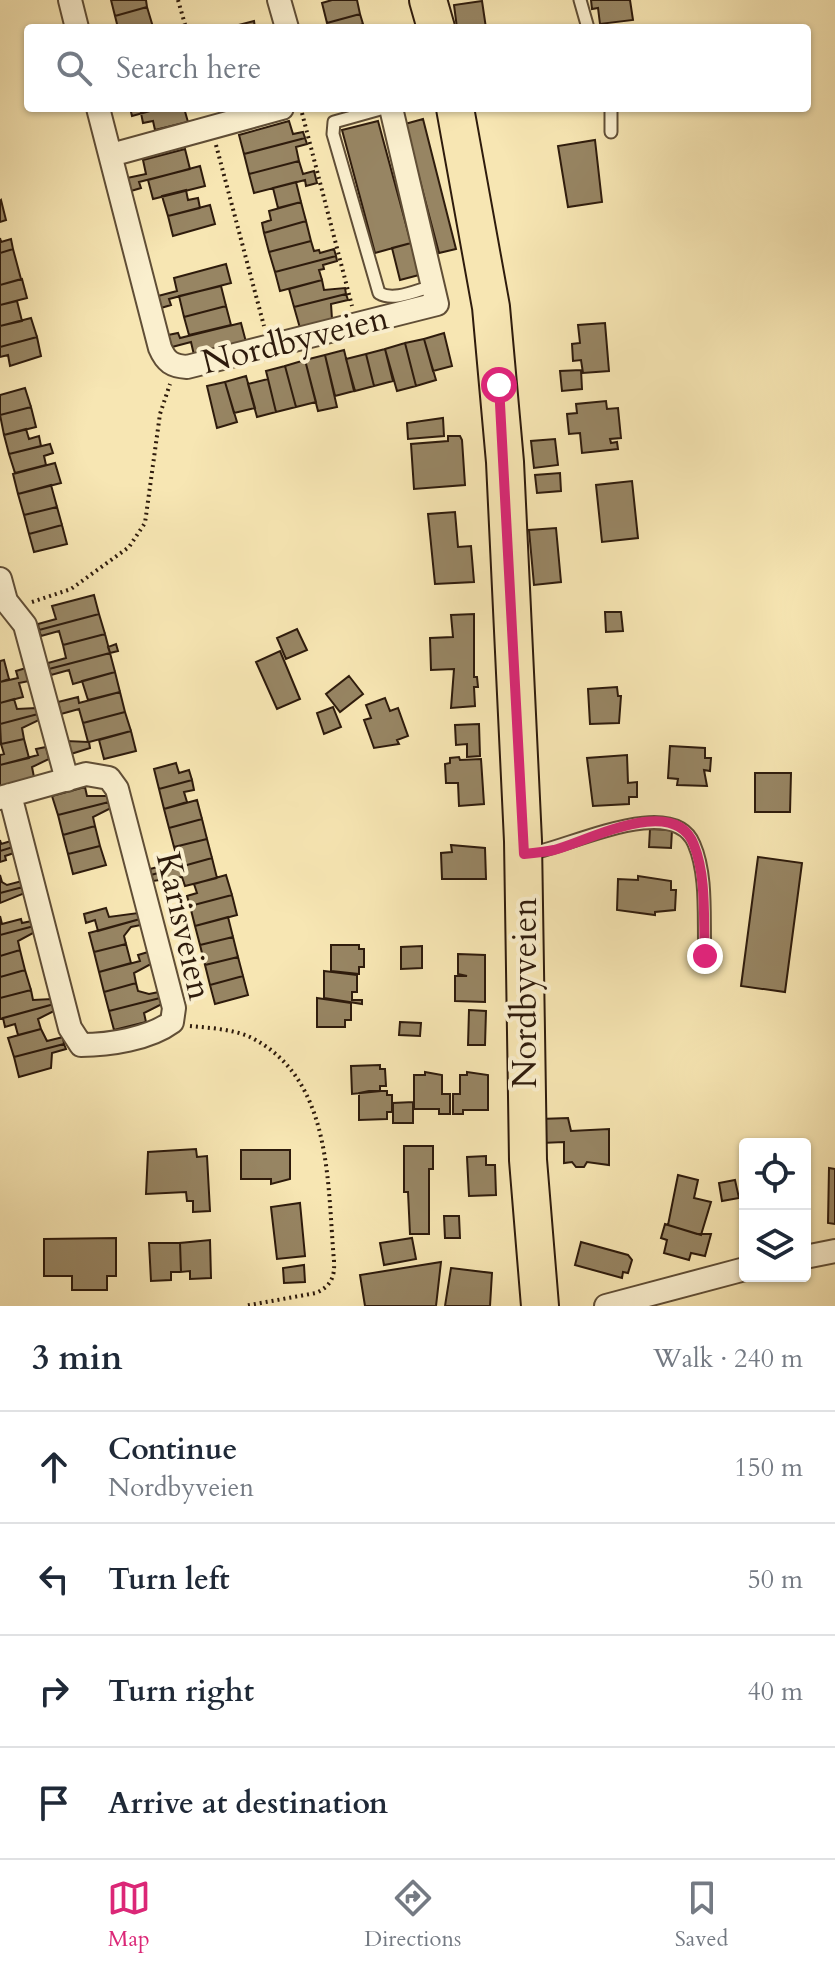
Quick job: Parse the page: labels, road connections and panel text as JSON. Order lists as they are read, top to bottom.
{
  "streets": {
    "main road": ["Nordbyveien"],
    "street": ["Karisveien"]
  },
  "page": {
    "search": "Search here",
    "heading": ["3 min", "Walk · 240 m"],
    "list": [
      ["Continue", "Nordbyveien", "150 m"],
      ["Turn left", "50 m"],
      ["Turn right", "40 m"],
      "Arrive at destination"
    ],
    "nav": ["Map", "Directions", "Saved"]
  }
}
